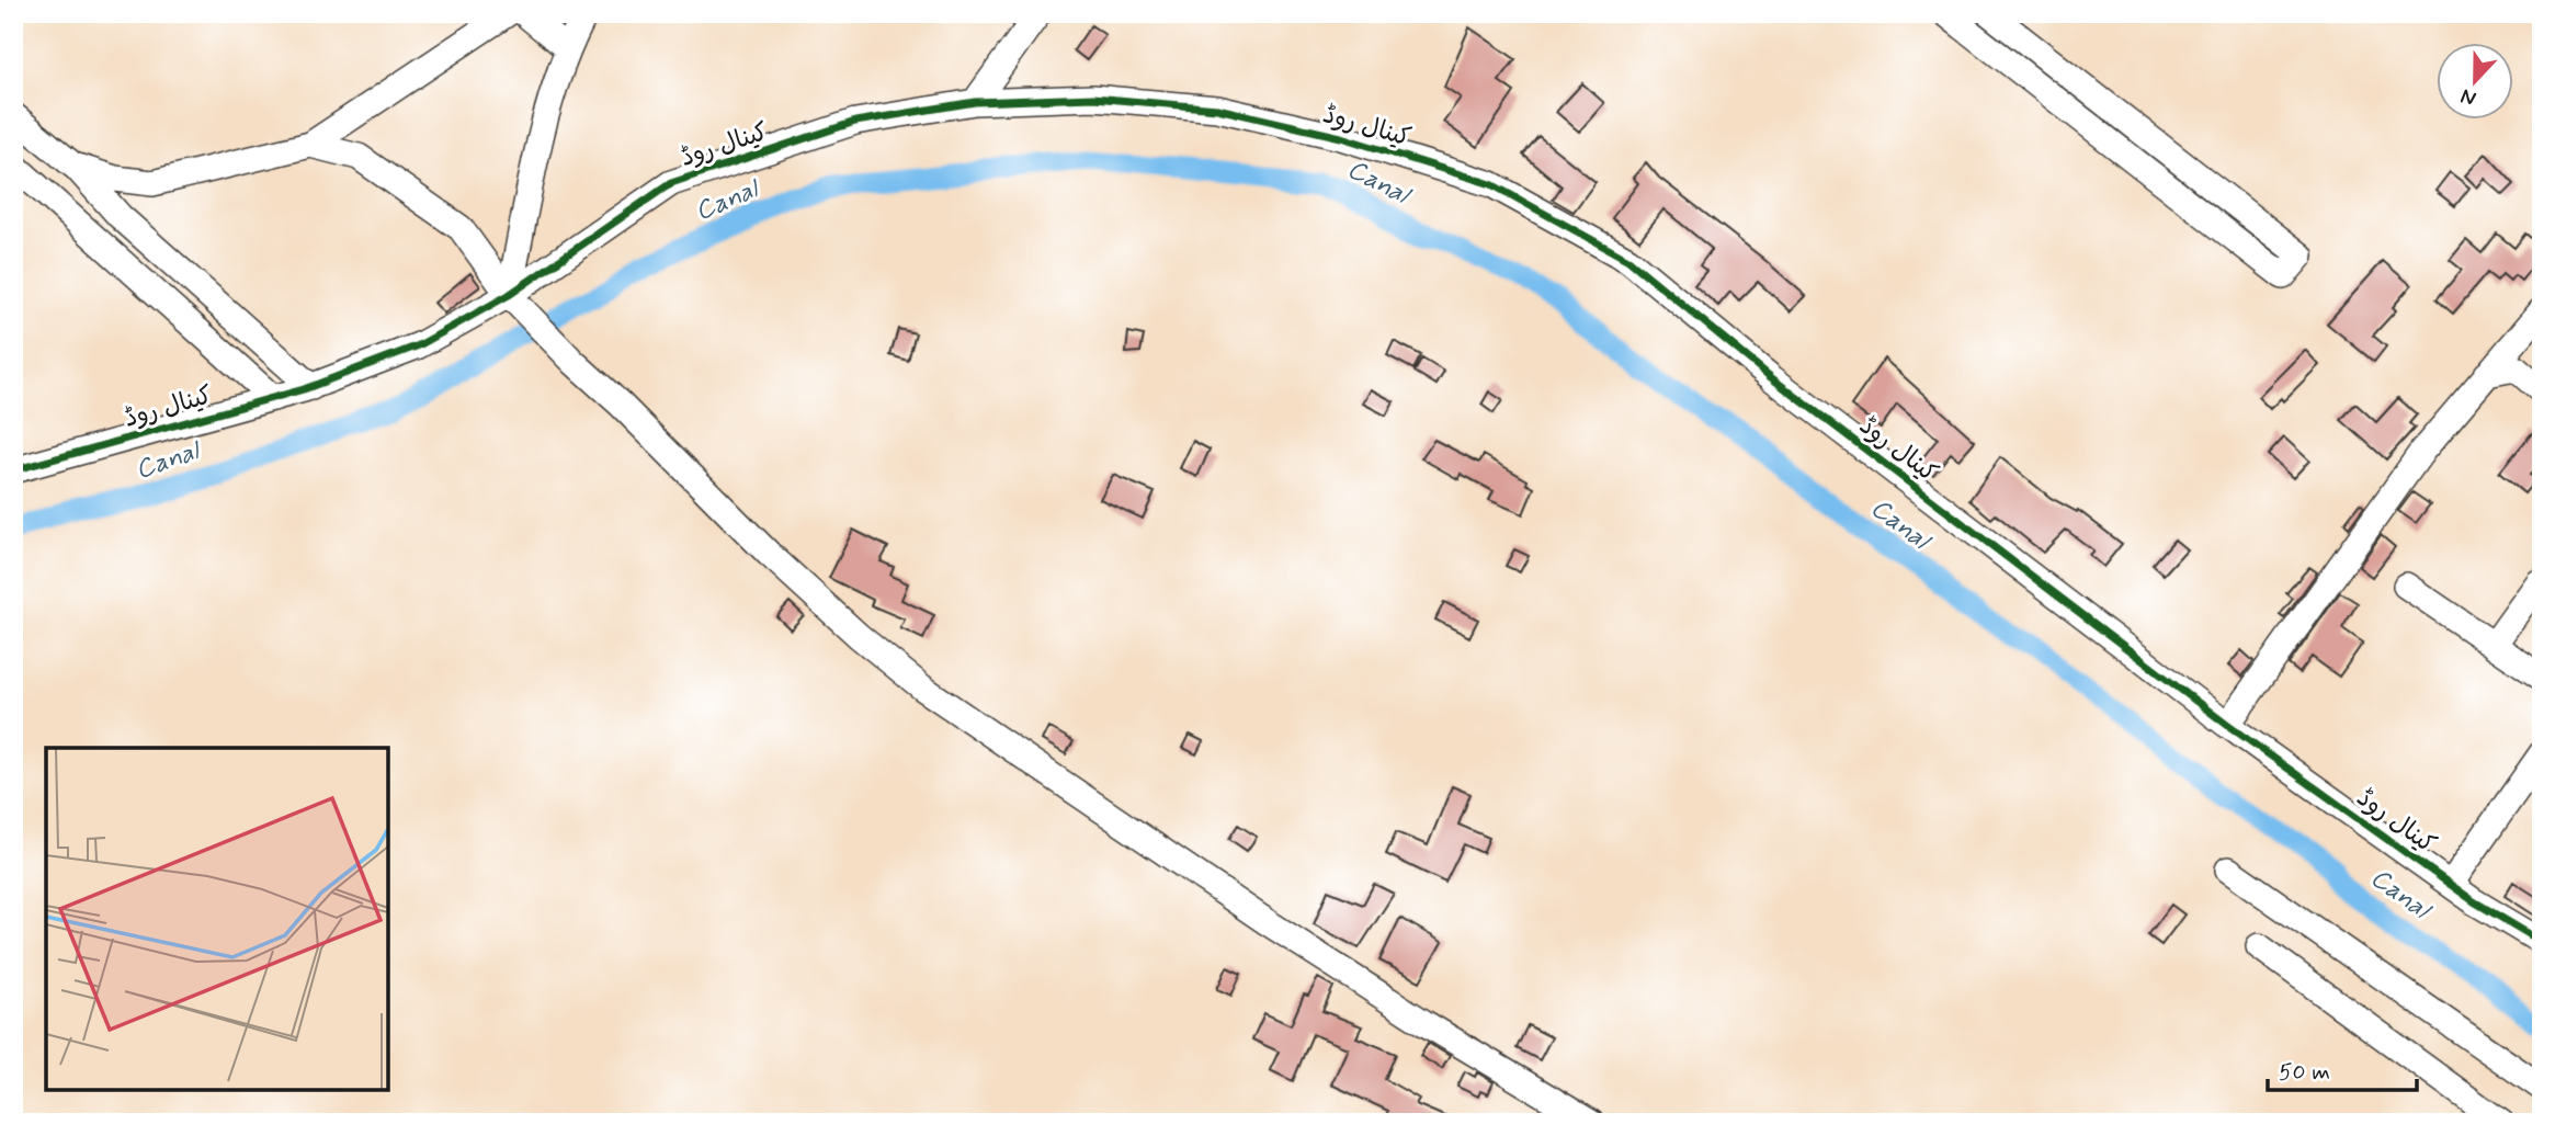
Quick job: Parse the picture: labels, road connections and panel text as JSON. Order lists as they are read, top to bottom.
{
  "streets": {
    "street": ["کینال روڈ"]
  },
  "water": ["Canal"],
  "scale_bar": "50 m",
  "north": "bottom"
}
